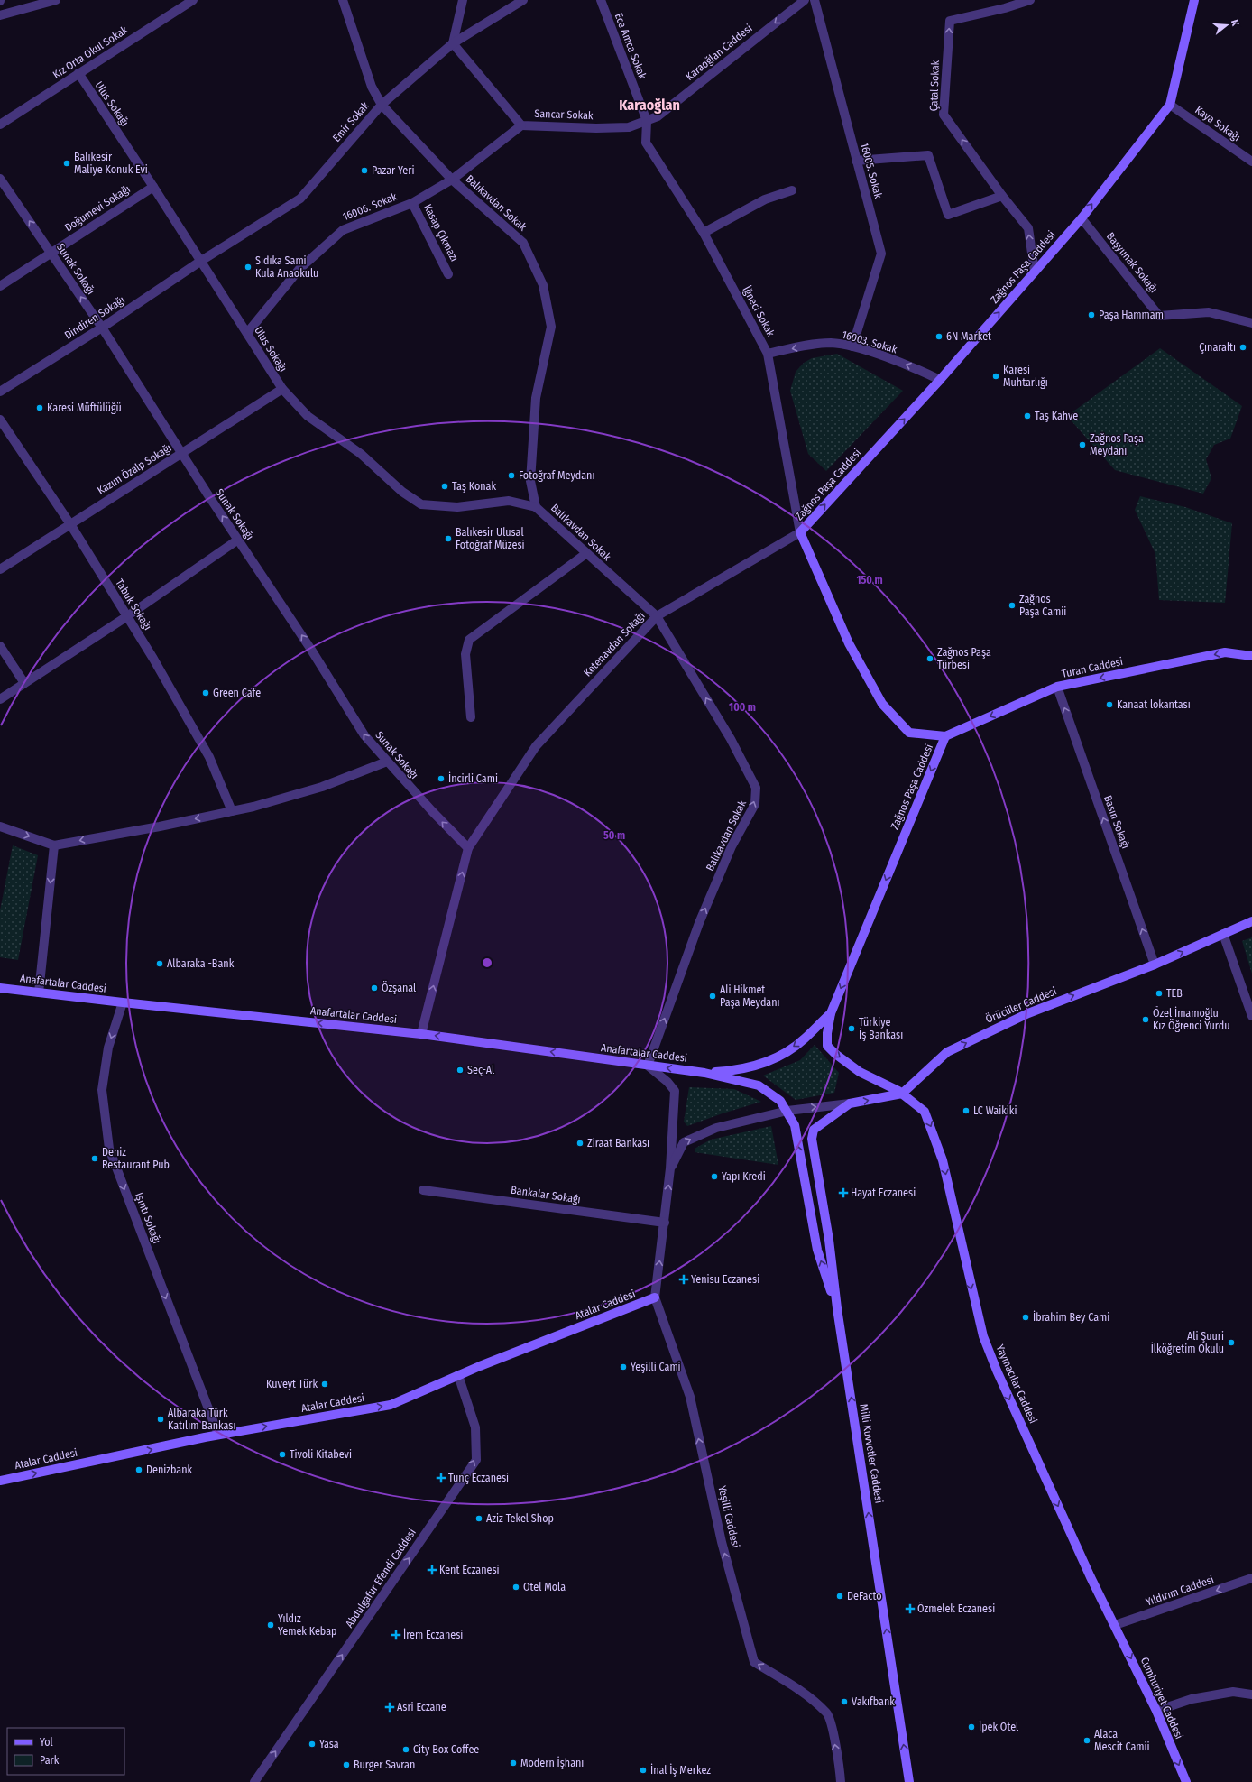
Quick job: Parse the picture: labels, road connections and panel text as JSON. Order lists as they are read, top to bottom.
{
  "streets": {
    "main road": [
      "Zağnos Paşa Caddesi",
      "Turan Caddesi",
      "Anafartalar Caddesi",
      "Örücüler Caddesi",
      "Atalar Caddesi",
      "Yaymacılar Caddesi",
      "Milli Kuvvetler Caddesi",
      "Cumhuriyet Caddesi"
    ],
    "street": [
      "Ece Amca Sokak",
      "Kız Orta Okul Sokak",
      "Karaoğlan Caddesi",
      "Çatal Sokak",
      "Ulus Sokağı",
      "Sancar Sokak",
      "Emir Sokak",
      "Kaya Sokağı",
      "16005. Sokak",
      "Balıkavdan Sokak",
      "16006. Sokak",
      "Doğumevi Sokağı",
      "Kasap Çıkmazı",
      "Başyunak Sokağı",
      "Sunak Sokağı",
      "İğneci Sokak",
      "Dindiren Sokağı",
      "16003. Sokak",
      "Kazım Özalp Sokağı",
      "Tabuk Sokağı",
      "Ketenavdan Sokağı",
      "Basın Sokağı",
      "Bankalar Sokağı",
      "Işıntı Sokağı",
      "Yeşilli Caddesi",
      "Abdulgafur Efendi Caddesi",
      "Yıldırım Caddesi"
    ]
  },
  "crossings": [
    ["Ece Amca Sokak", "Karaoğlan Caddesi"],
    ["Ece Amca Sokak", "Sancar Sokak"],
    ["Ece Amca Sokak", "İğneci Sokak"],
    ["Kız Orta Okul Sokak", "Ulus Sokağı"],
    ["Karaoğlan Caddesi", "Sancar Sokak"],
    ["Karaoğlan Caddesi", "İğneci Sokak"],
    ["Çatal Sokak", "Zağnos Paşa Caddesi"],
    ["Ulus Sokağı", "Emir Sokak"],
    ["Ulus Sokağı", "Balıkavdan Sokak"],
    ["Ulus Sokağı", "16006. Sokak"],
    ["Ulus Sokağı", "Doğumevi Sokağı"],
    ["Ulus Sokağı", "Dindiren Sokağı"],
    ["Ulus Sokağı", "Kazım Özalp Sokağı"],
    ["Sancar Sokak", "Emir Sokak"],
    ["Sancar Sokak", "16006. Sokak"],
    ["Sancar Sokak", "İğneci Sokak"],
    ["Emir Sokak", "Balıkavdan Sokak"],
    ["Emir Sokak", "Dindiren Sokağı"],
    ["Kaya Sokağı", "Zağnos Paşa Caddesi"],
    ["16005. Sokak", "16003. Sokak"],
    ["Balıkavdan Sokak", "16006. Sokak"],
    ["Balıkavdan Sokak", "Ketenavdan Sokağı"],
    ["Balıkavdan Sokak", "Anafartalar Caddesi"],
    ["Balıkavdan Sokak", "Yeşilli Caddesi"],
    ["16006. Sokak", "Kasap Çıkmazı"],
    ["Doğumevi Sokağı", "Sunak Sokağı"],
    ["Başyunak Sokağı", "Zağnos Paşa Caddesi"],
    ["Zağnos Paşa Caddesi", "İğneci Sokak"],
    ["Zağnos Paşa Caddesi", "16003. Sokak"],
    ["Zağnos Paşa Caddesi", "Ketenavdan Sokağı"],
    ["Zağnos Paşa Caddesi", "Turan Caddesi"],
    ["Zağnos Paşa Caddesi", "Yaymacılar Caddesi"],
    ["Sunak Sokağı", "Dindiren Sokağı"],
    ["Sunak Sokağı", "Kazım Özalp Sokağı"],
    ["Sunak Sokağı", "Ketenavdan Sokağı"],
    ["İğneci Sokak", "16003. Sokak"],
    ["İğneci Sokak", "Ketenavdan Sokağı"],
    ["Kazım Özalp Sokağı", "Tabuk Sokağı"],
    ["Ketenavdan Sokağı", "Anafartalar Caddesi"],
    ["Turan Caddesi", "Basın Sokağı"],
    ["Basın Sokağı", "Örücüler Caddesi"],
    ["Anafartalar Caddesi", "Işıntı Sokağı"],
    ["Anafartalar Caddesi", "Yeşilli Caddesi"],
    ["Örücüler Caddesi", "Yaymacılar Caddesi"],
    ["Bankalar Sokağı", "Yeşilli Caddesi"],
    ["Işıntı Sokağı", "Atalar Caddesi"],
    ["Atalar Caddesi", "Yeşilli Caddesi"],
    ["Atalar Caddesi", "Abdulgafur Efendi Caddesi"],
    ["Yaymacılar Caddesi", "Yıldırım Caddesi"],
    ["Yaymacılar Caddesi", "Cumhuriyet Caddesi"],
    ["Yıldırım Caddesi", "Cumhuriyet Caddesi"]
  ],
  "one_way": [
    "Karaoğlan Caddesi",
    "Balıkavdan Sokak",
    "Sunak Sokağı",
    "16003. Sokak",
    "Turan Caddesi",
    "Basın Sokağı",
    "Anafartalar Caddesi",
    "Örücüler Caddesi",
    "Işıntı Sokağı",
    "Atalar Caddesi",
    "Yaymacılar Caddesi",
    "Milli Kuvvetler Caddesi",
    "Yeşilli Caddesi",
    "Abdulgafur Efendi Caddesi",
    "Yıldırım Caddesi",
    "Cumhuriyet Caddesi"
  ],
  "districts": ["Karaoğlan"],
  "places": {
    "other": [
      "Balıkesir Maliye Konuk Evi",
      "Pazar Yeri",
      "Sıdıka Sami Kula Anaokulu",
      "Paşa Hammam",
      "6N Market",
      "Çınaraltı",
      "Karesi Muhtarlığı",
      "Karesi Müftülüğü",
      "Taş Kahve",
      "Zağnos Paşa Meydanı",
      "Fotoğraf Meydanı",
      "Taş Konak",
      "Balıkesir Ulusal Fotoğraf Müzesi",
      "Zağnos Paşa Camii",
      "Zağnos Paşa Türbesi",
      "Green Cafe",
      "Kanaat lokantası",
      "İncirli Cami",
      "Albaraka -Bank",
      "Özşanal",
      "TEB",
      "Ali Hikmet Paşa Meydanı",
      "Özel İmamoğlu Kız Öğrenci Yurdu",
      "Türkiye İş Bankası",
      "Seç-Al",
      "LC Waikiki",
      "Ziraat Bankası",
      "Deniz Restaurant Pub",
      "Yapı Kredi",
      "İbrahim Bey Cami",
      "Ali Şuuri İlköğretim Okulu",
      "Yeşilli Cami",
      "Kuveyt Türk",
      "Albaraka Türk Katılım Bankası",
      "Tivoli Kitabevi",
      "Denizbank",
      "Aziz Tekel Shop",
      "Otel Mola",
      "DeFacto",
      "Yıldız Yemek Kebap",
      "Vakıfbank",
      "İpek Otel",
      "Alaca Mescit Camii",
      "Yasa",
      "City Box Coffee",
      "Modern İşhanı",
      "Burger Savran",
      "İnal İş Merkez"
    ],
    "health": [
      "Hayat Eczanesi",
      "Yenisu Eczanesi",
      "Tunç Eczanesi",
      "Kent Eczanesi",
      "Özmelek Eczanesi",
      "İrem Eczanesi",
      "Asri Eczane"
    ]
  },
  "legend": ["Yol", "Park"],
  "north": "right",
  "rings": ["150 m", "100 m", "50 m"]
}
